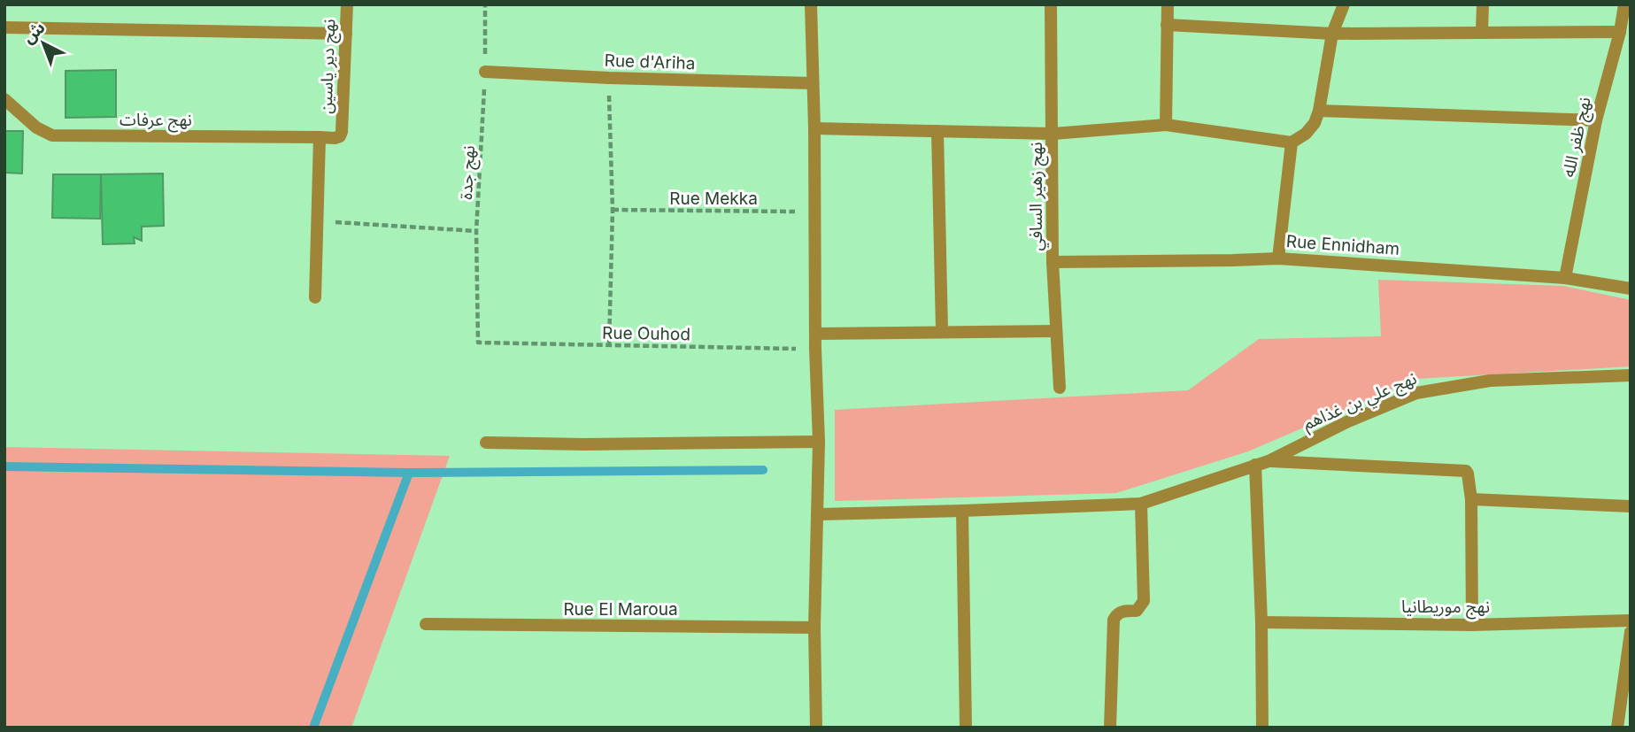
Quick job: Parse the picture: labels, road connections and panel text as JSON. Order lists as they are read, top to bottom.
{
  "streets": {
    "street": [
      "Rue d'Ariha",
      "نهج دير ياسين",
      "نهج عرفات",
      "نهج ظفر الله",
      "نهج زهير السافي",
      "Rue Ennidham",
      "نهج علي بن غذاهم",
      "نهج موريطانيا",
      "Rue El Maroua"
    ],
    "path": ["نهج جدة", "Rue Mekka", "Rue Ouhod"]
  },
  "crossings": [
    ["Rue d'Ariha", "نهج جدة"],
    ["نهج دير ياسين", "نهج عرفات"],
    ["نهج ظفر الله", "Rue Ennidham"],
    ["نهج جدة", "Rue Ouhod"],
    ["نهج زهير السافي", "Rue Ennidham"]
  ],
  "north": "top left"
}
